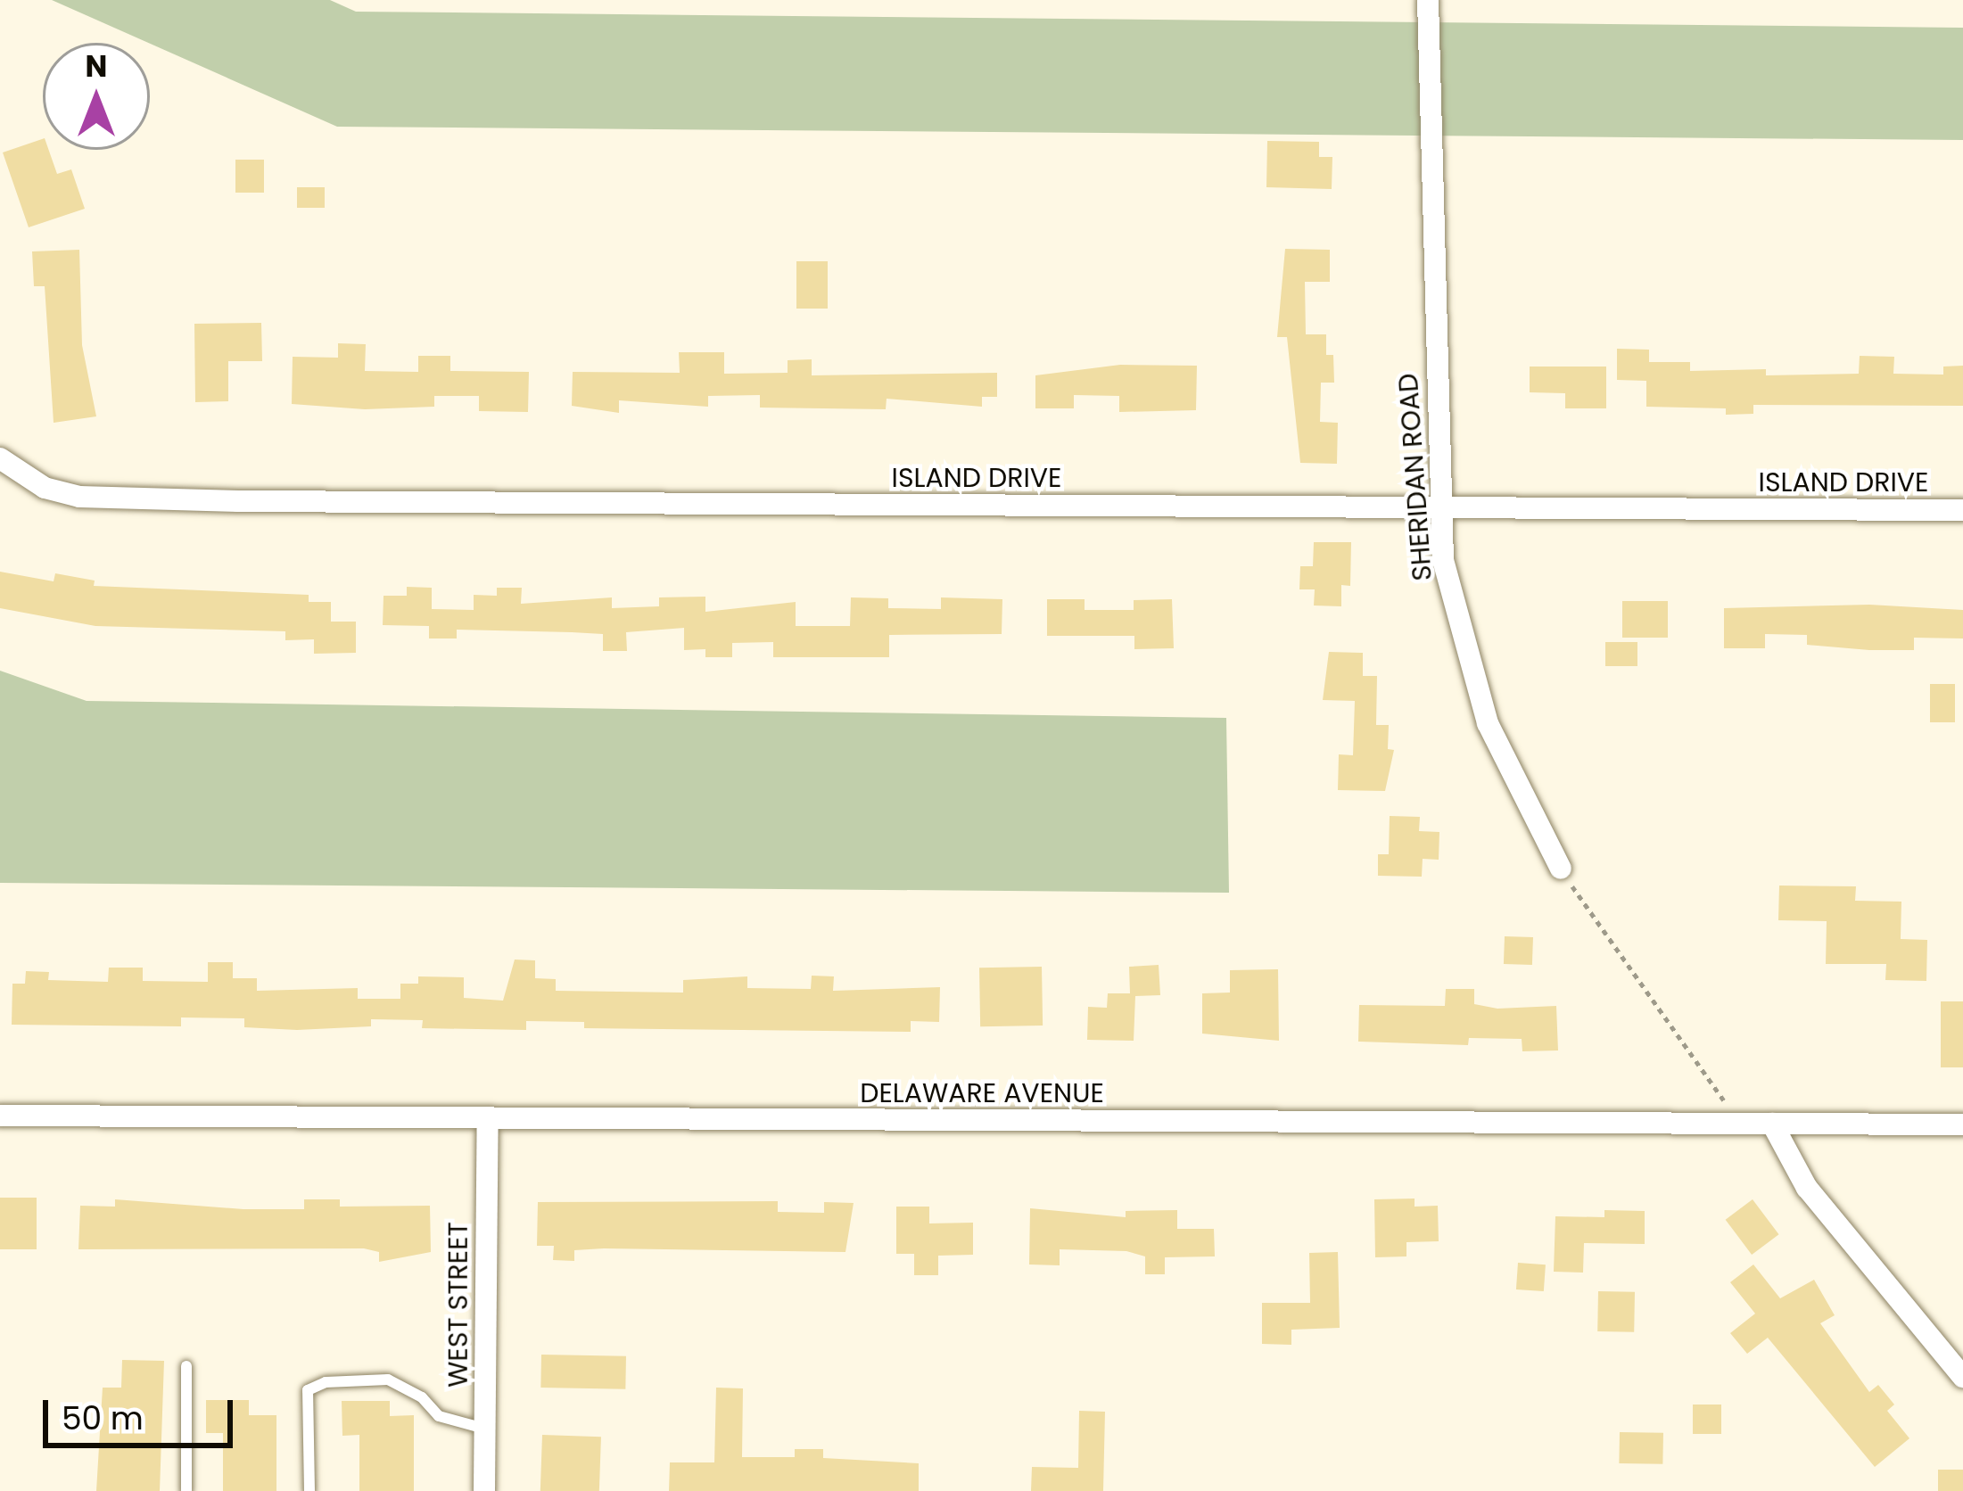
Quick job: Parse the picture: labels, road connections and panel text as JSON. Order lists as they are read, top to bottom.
{
  "streets": {
    "street": [
      "SHERIDAN ROAD",
      "ISLAND DRIVE",
      "DELAWARE AVENUE",
      "WEST STREET"
    ]
  },
  "crossings": [
    ["SHERIDAN ROAD", "ISLAND DRIVE"],
    ["DELAWARE AVENUE", "WEST STREET"]
  ],
  "scale_bar": "50 m",
  "north": "top"
}
